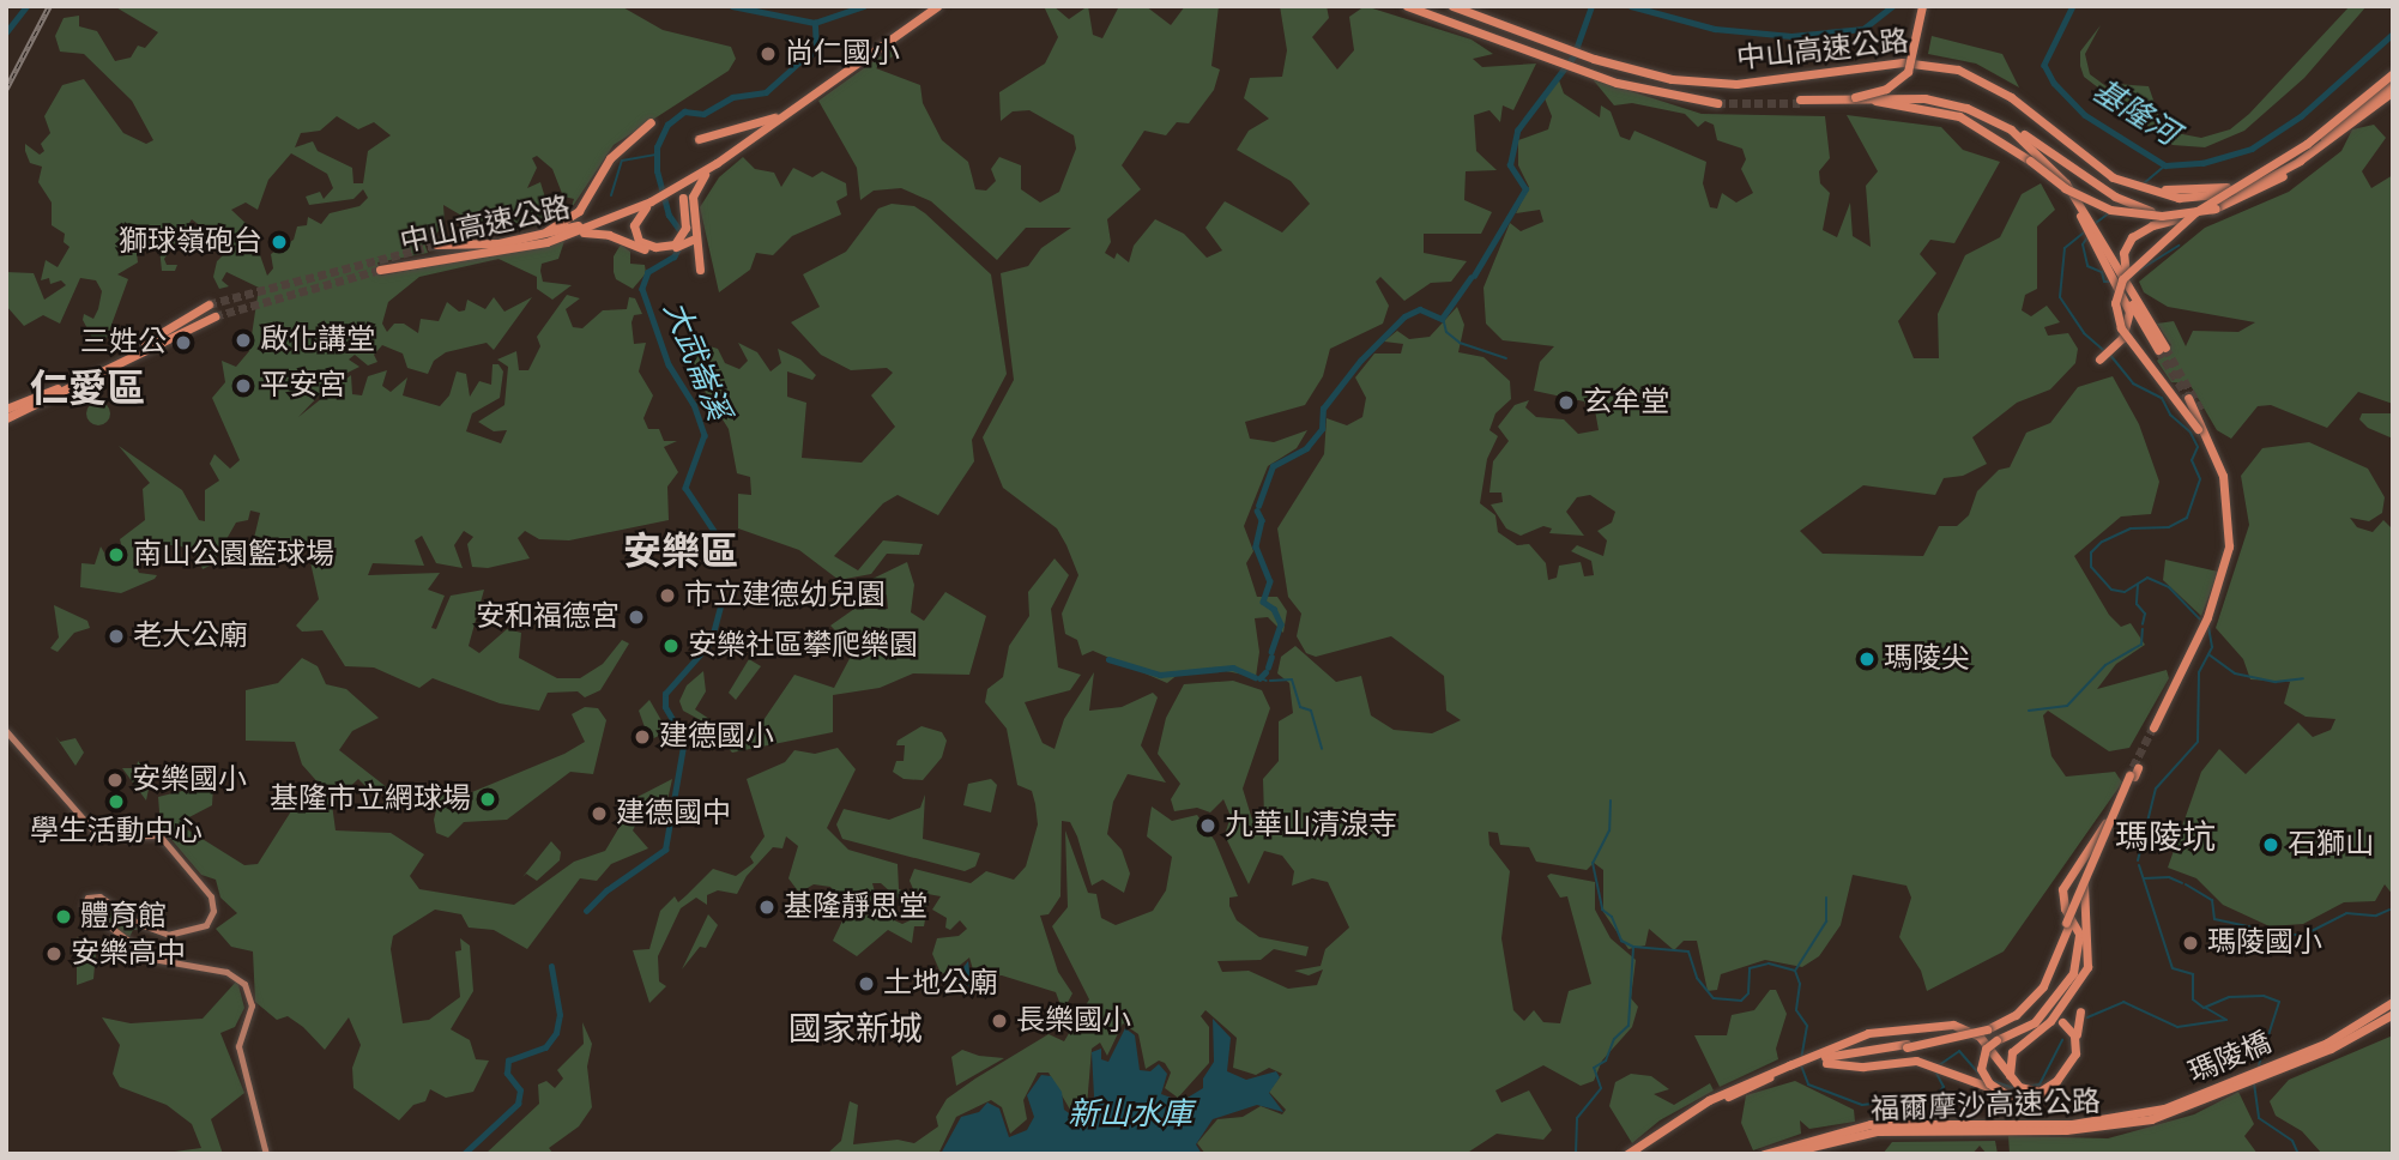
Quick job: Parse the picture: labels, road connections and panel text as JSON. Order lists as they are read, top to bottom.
{
  "streets": {
    "highway": ["中山高速公路", "瑪陵橋", "福爾摩沙高速公路"]
  },
  "crossings": [
    ["瑪陵橋", "福爾摩沙高速公路"]
  ],
  "districts": [
    "仁愛區",
    "安樂區",
    "瑪陵坑",
    "國家新城"
  ],
  "water": ["基隆河", "大武崙溪", "新山水庫"],
  "places": [
    "尚仁國小",
    "獅球嶺砲台",
    "啟化講堂",
    "三姓公",
    "平安宮",
    "玄牟堂",
    "南山公園籃球場",
    "市立建德幼兒園",
    "安和福德宮",
    "老大公廟",
    "安樂社區攀爬樂園",
    "瑪陵尖",
    "建德國小",
    "安樂國小",
    "基隆市立網球場",
    "學生活動中心",
    "建德國中",
    "九華山清湶寺",
    "石獅山",
    "基隆靜思堂",
    "體育館",
    "瑪陵國小",
    "安樂高中",
    "土地公廟",
    "長樂國小"
  ]
}
